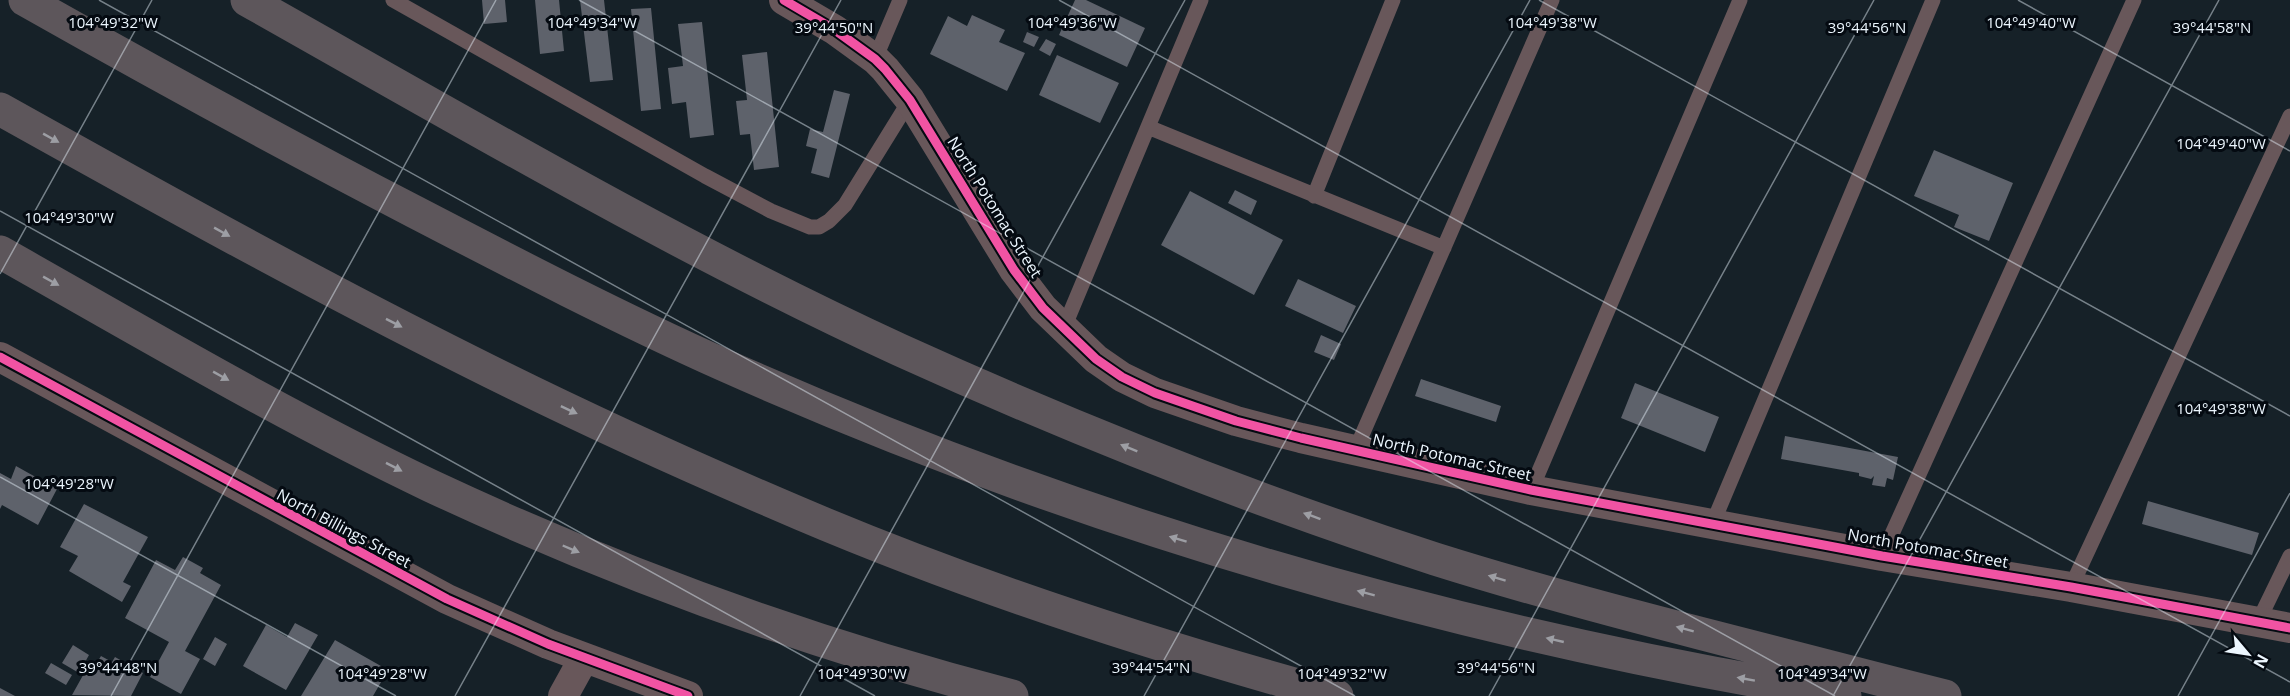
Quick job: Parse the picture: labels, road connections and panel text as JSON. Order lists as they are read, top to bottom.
{
  "streets": {
    "street": ["North Potomac Street", "North Billings Street"]
  },
  "north": "bottom right",
  "coordinates": [
    "104°49'32\"W",
    "104°49'34\"W",
    "104°49'36\"W",
    "104°49'38\"W",
    "104°49'40\"W",
    "39°44'50\"N",
    "39°44'56\"N",
    "39°44'58\"N",
    "104°49'30\"W",
    "104°49'28\"W",
    "39°44'48\"N",
    "39°44'54\"N"
  ]
}
